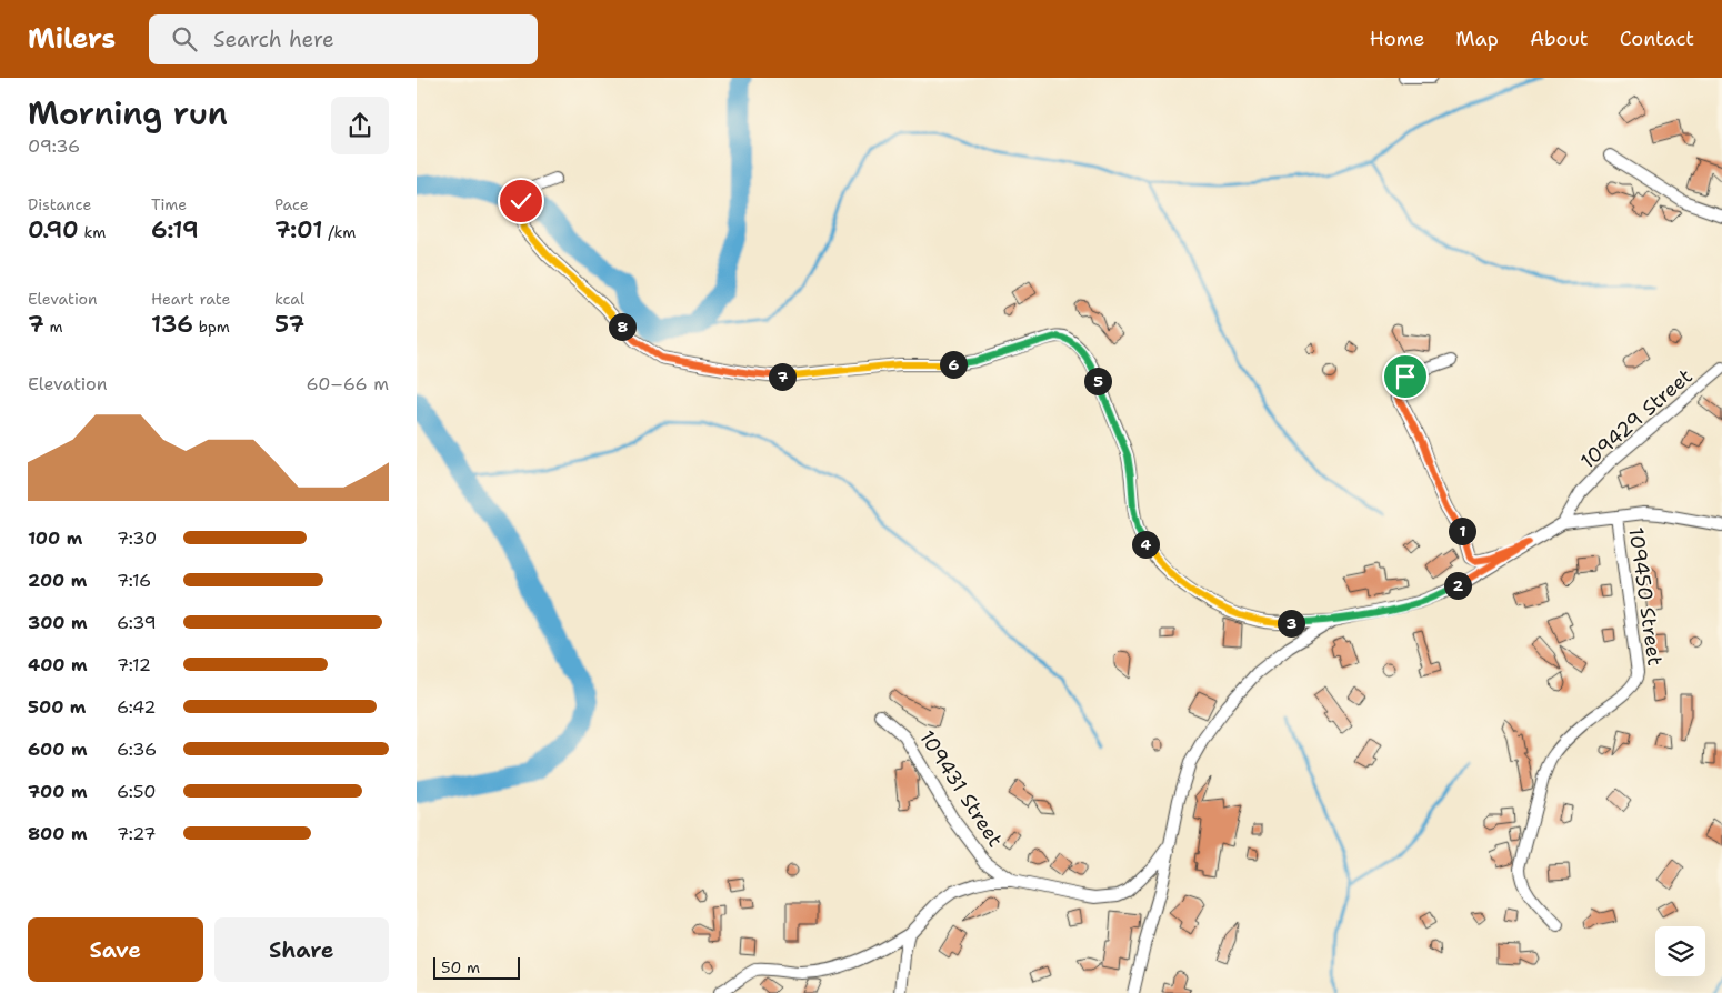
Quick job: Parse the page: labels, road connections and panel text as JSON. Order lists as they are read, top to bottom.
{
  "streets": {
    "street": ["109429 Street", "109450 Street", "109431 Street"]
  },
  "crossings": [
    ["109429 Street", "109450 Street"],
    ["109429 Street", "109431 Street"]
  ],
  "scale_bar": "50 m",
  "page": {
    "header": "Milers",
    "search": "Search here",
    "nav": [
      "Home",
      "Map",
      "About",
      "Contact"
    ],
    "heading": ["Morning run", "09:36"],
    "stats": [
      ["Distance", "0.90 km"],
      ["Time", "6:19"],
      ["Pace", "7:01 /km"],
      ["Elevation", "7 m"],
      ["Heart rate", "136 bpm"],
      ["kcal", "57"]
    ],
    "pins": [
      "8",
      "6",
      "7",
      "5",
      "1",
      "4",
      "2",
      "3"
    ],
    "chart": ["Elevation", "60–66 m"],
    "list": [
      {
        "name": "100 m",
        "note": "7:30"
      },
      {
        "name": "200 m",
        "note": "7:16"
      },
      {
        "name": "300 m",
        "note": "6:39"
      },
      {
        "name": "400 m",
        "note": "7:12"
      },
      {
        "name": "500 m",
        "note": "6:42"
      },
      {
        "name": "600 m",
        "note": "6:36"
      },
      {
        "name": "700 m",
        "note": "6:50"
      },
      {
        "name": "800 m",
        "note": "7:27"
      }
    ],
    "buttons": ["Save", "Share"],
    "scale": "50 m"
  }
}
